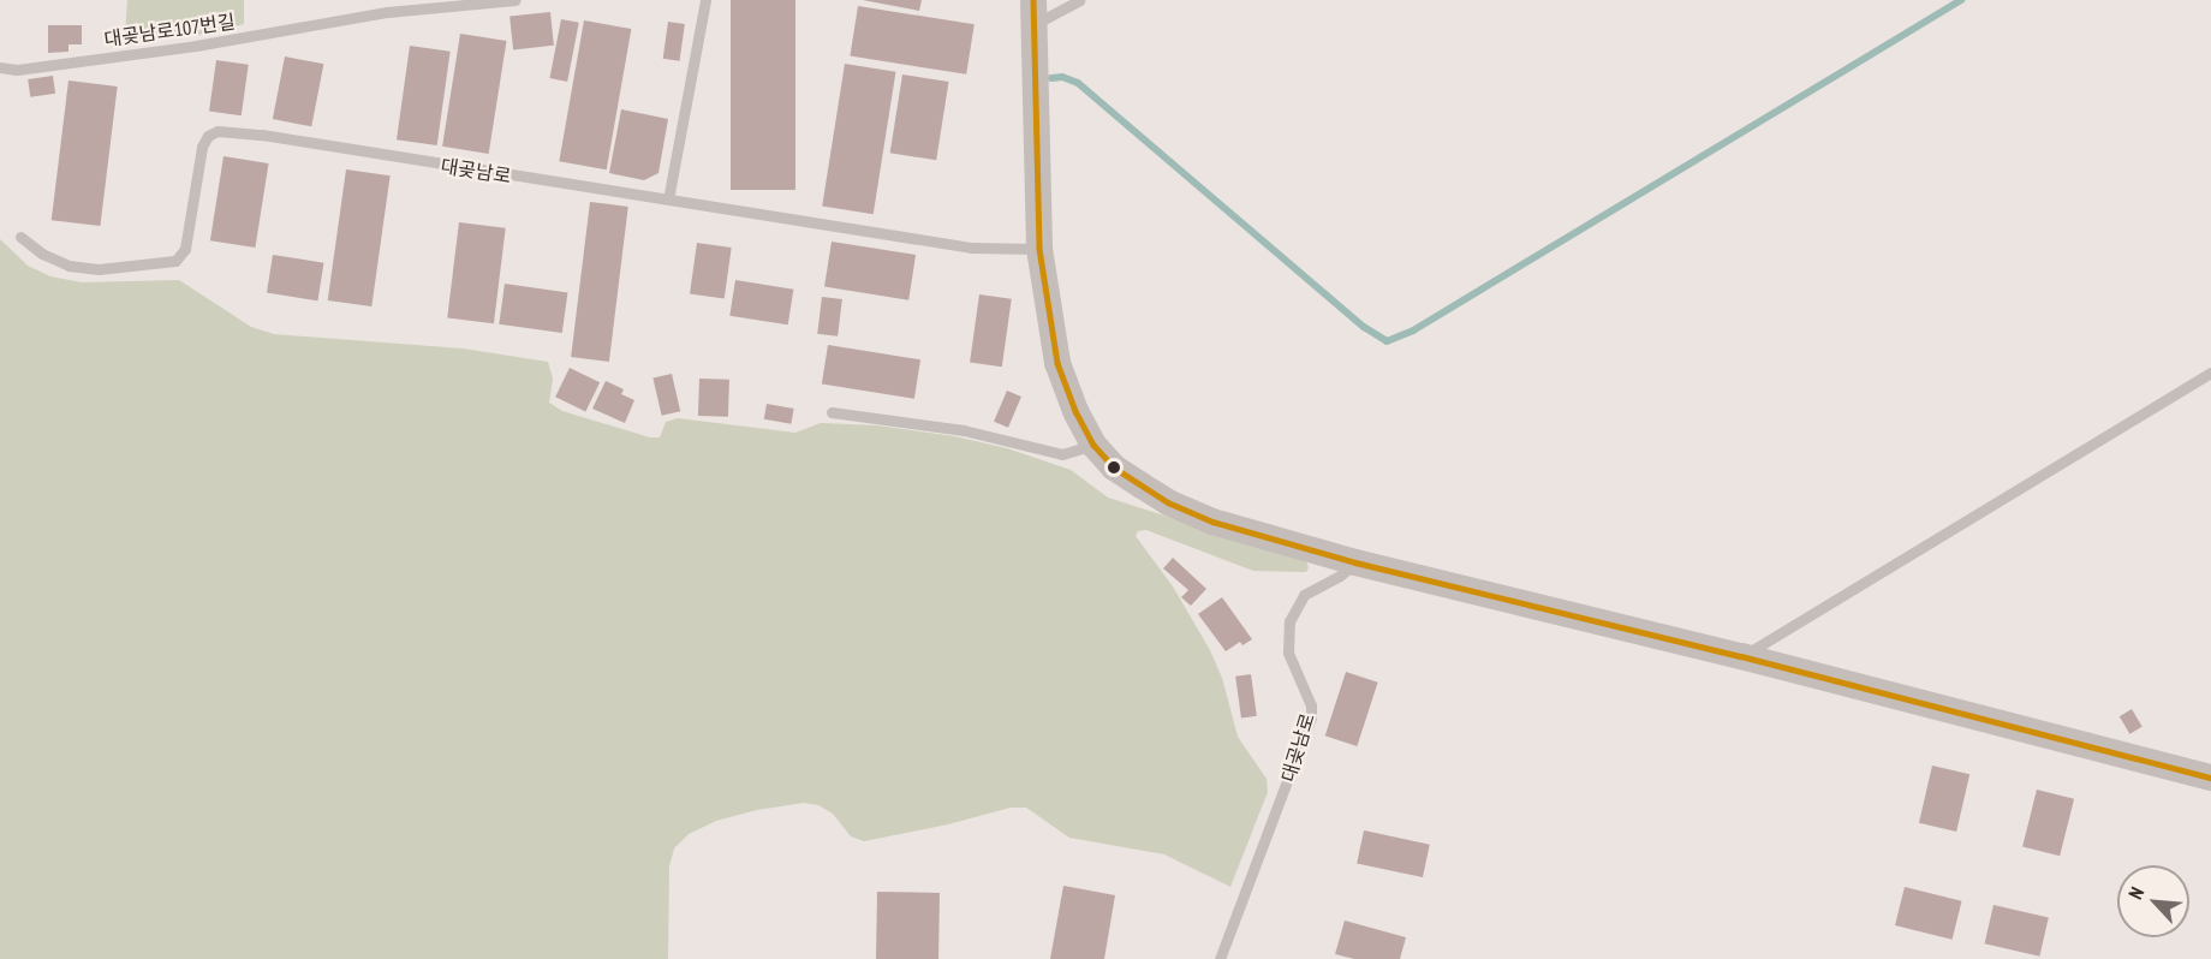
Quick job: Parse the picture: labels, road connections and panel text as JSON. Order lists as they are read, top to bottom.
{
  "streets": {
    "lane": ["대곶남로107번길", "대곶남로"]
  },
  "north": "top left"
}
